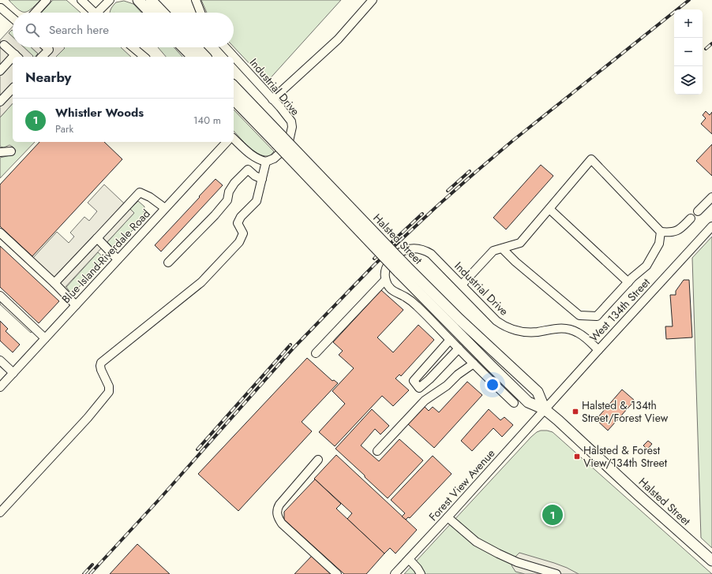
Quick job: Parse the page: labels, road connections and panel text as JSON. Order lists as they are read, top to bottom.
{
  "streets": {
    "main road": ["Halsted Street"],
    "street": [
      "Industrial Drive",
      "Blue Island-Riverdale Road",
      "West 134th Street",
      "Forest View Avenue"
    ]
  },
  "crossings": [
    ["Industrial Drive", "West 134th Street"],
    ["Halsted Street", "West 134th Street"],
    ["Halsted Street", "Forest View Avenue"],
    ["West 134th Street", "Forest View Avenue"]
  ],
  "places": {
    "transit": ["Halsted & 134th Street/Forest View", "Halsted & Forest View/134th Street"]
  },
  "page": {
    "map_buttons": ["+", "−"],
    "search": "Search here",
    "heading": "Nearby",
    "list": [
      {
        "mark": "1",
        "name": "Whistler Woods",
        "note": "Park",
        "value": "140 m"
      }
    ],
    "pins": "1"
  }
}
